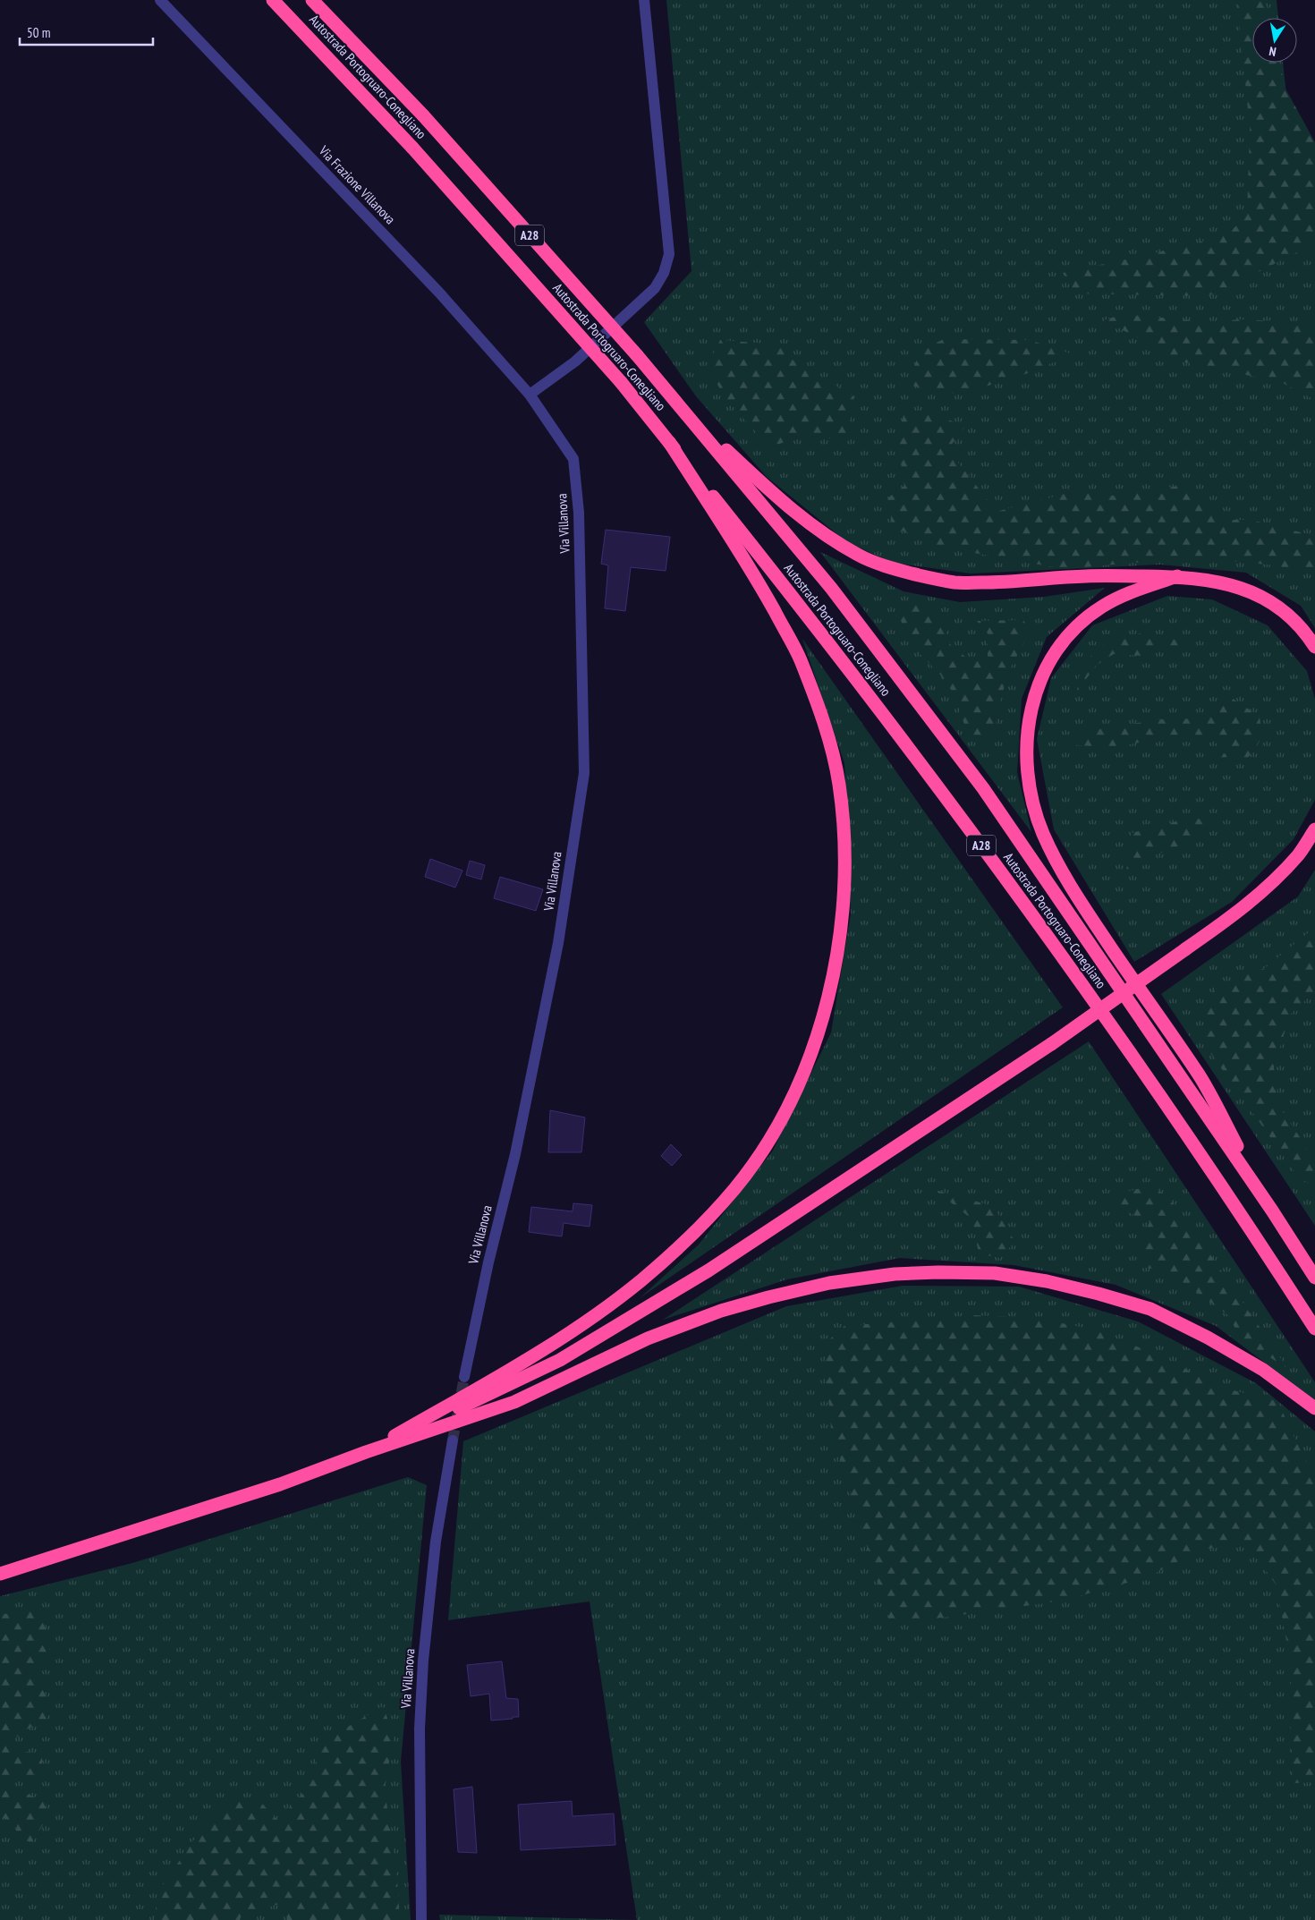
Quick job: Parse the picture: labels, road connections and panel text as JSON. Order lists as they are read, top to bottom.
{
  "streets": {
    "highway": ["Autostrada Portogruaro-Conegliano", "A28"],
    "street": ["Via Frazione Villanova", "Via Villanova"]
  },
  "crossings": [
    ["Via Frazione Villanova", "Via Villanova"]
  ],
  "scale_bar": "50 m",
  "north": "bottom"
}
